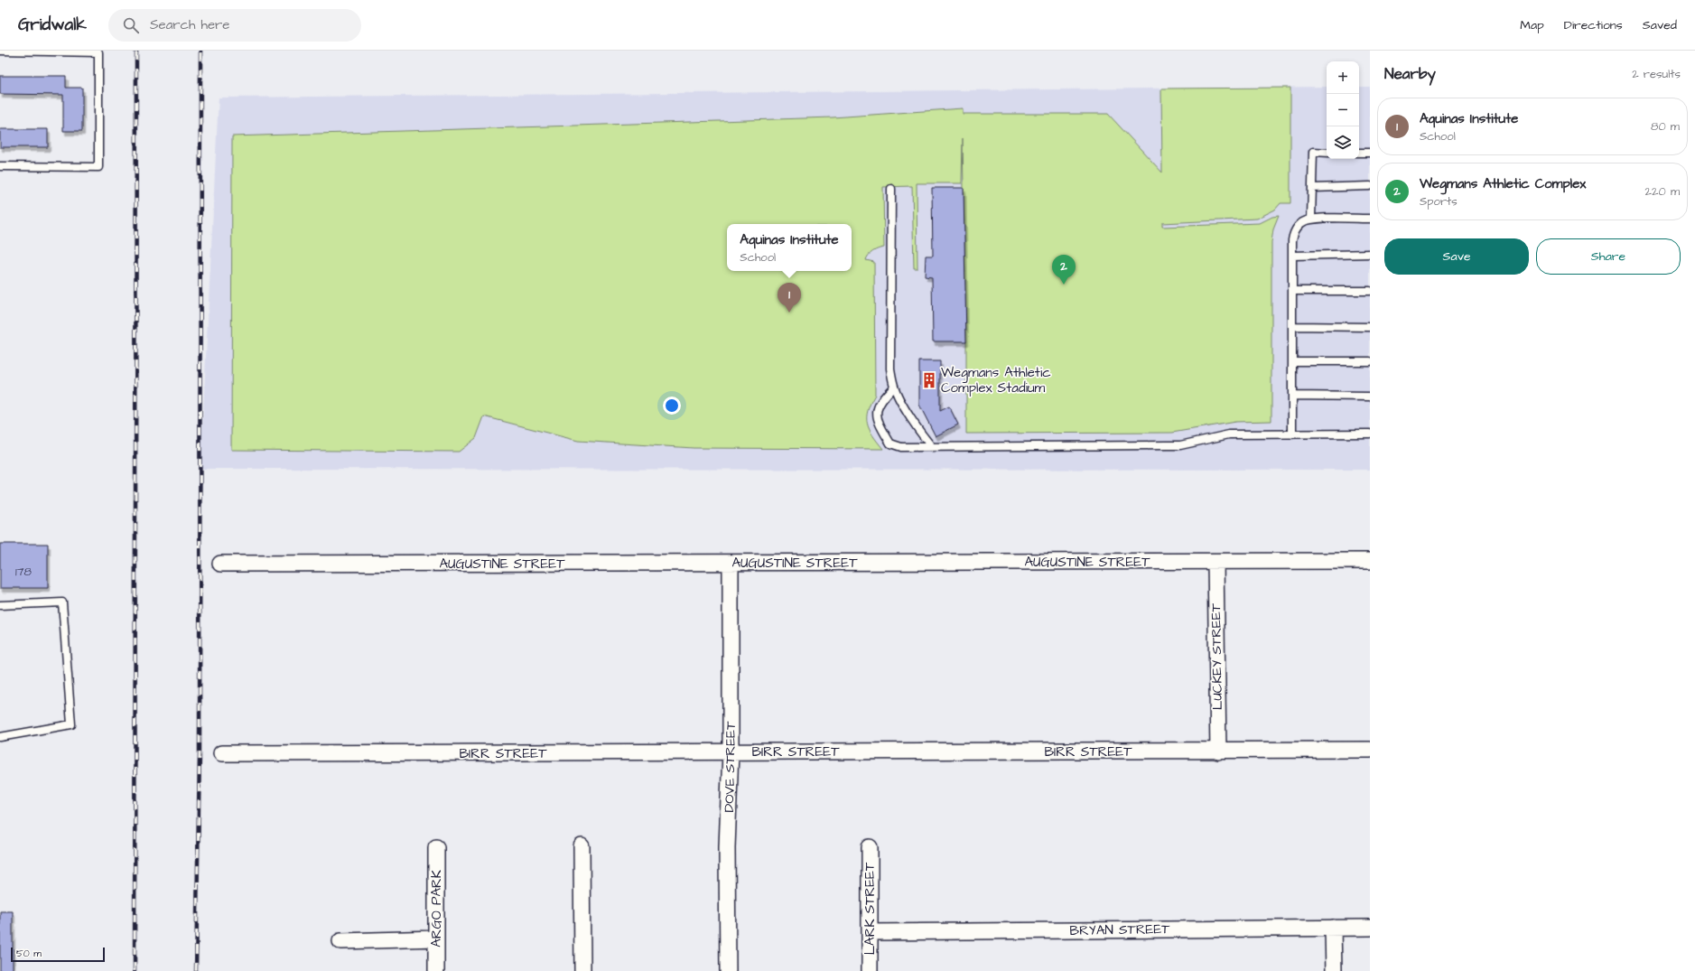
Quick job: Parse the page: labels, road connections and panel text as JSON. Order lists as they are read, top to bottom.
{
  "streets": {
    "street": [
      "AUGUSTINE STREET",
      "LUCKEY STREET",
      "BIRR STREET",
      "DOVE STREET",
      "ARGO PARK",
      "LARK STREET",
      "BRYAN STREET"
    ]
  },
  "crossings": [
    ["AUGUSTINE STREET", "LUCKEY STREET"],
    ["AUGUSTINE STREET", "DOVE STREET"],
    ["LUCKEY STREET", "BIRR STREET"],
    ["BIRR STREET", "DOVE STREET"],
    ["LARK STREET", "BRYAN STREET"]
  ],
  "places": {
    "building": ["Wegmans Athletic Complex Stadium"]
  },
  "house_numbers": ["178"],
  "scale_bar": "50 m",
  "page": {
    "header": "Gridwalk",
    "search": "Search here",
    "nav": ["Map", "Directions", "Saved"],
    "heading": ["Nearby", "2 results"],
    "map_buttons": ["+", "−"],
    "list": [
      {
        "mark": "1",
        "name": "Aquinas Institute",
        "note": "School",
        "value": "80 m"
      },
      {
        "mark": "2",
        "name": "Wegmans Athletic Complex",
        "note": "Sports",
        "value": "220 m"
      }
    ],
    "popup": ["Aquinas Institute", "School"],
    "buttons": ["Save", "Share"],
    "pins": ["2", "1"],
    "scale": "50 m"
  }
}
